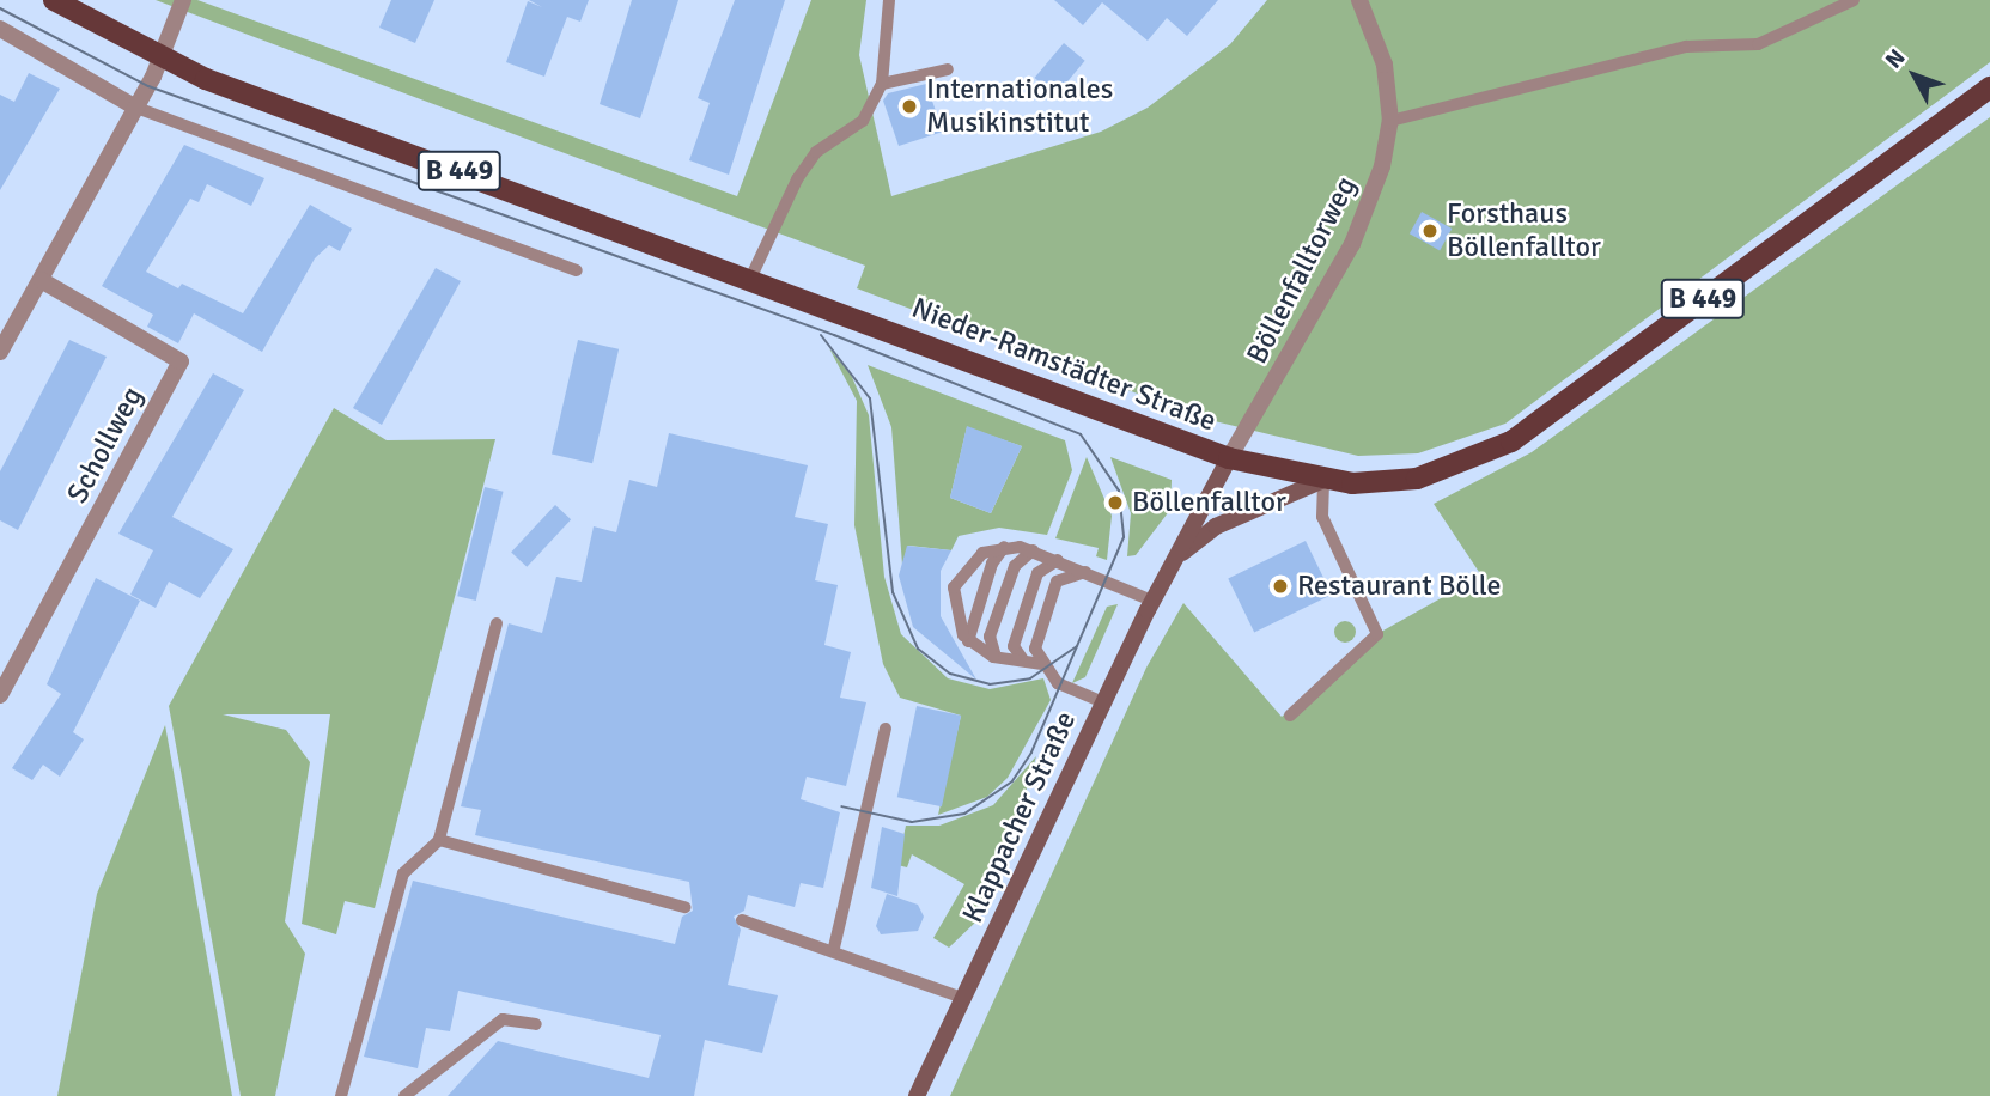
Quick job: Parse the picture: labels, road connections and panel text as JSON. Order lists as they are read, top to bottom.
{
  "streets": {
    "main road": ["B 449", "Nieder-Ramstädter Straße", "Klappacher Straße"],
    "street": ["Böllenfalltorweg", "Schollweg"]
  },
  "crossings": [
    ["Böllenfalltorweg", "Nieder-Ramstädter Straße"],
    ["Böllenfalltorweg", "Klappacher Straße"],
    ["Nieder-Ramstädter Straße", "Klappacher Straße"]
  ],
  "places": [
    "Internationales Musikinstitut",
    "Forsthaus Böllenfalltor",
    "Böllenfalltor",
    "Restaurant Bölle"
  ],
  "north": "top left"
}
